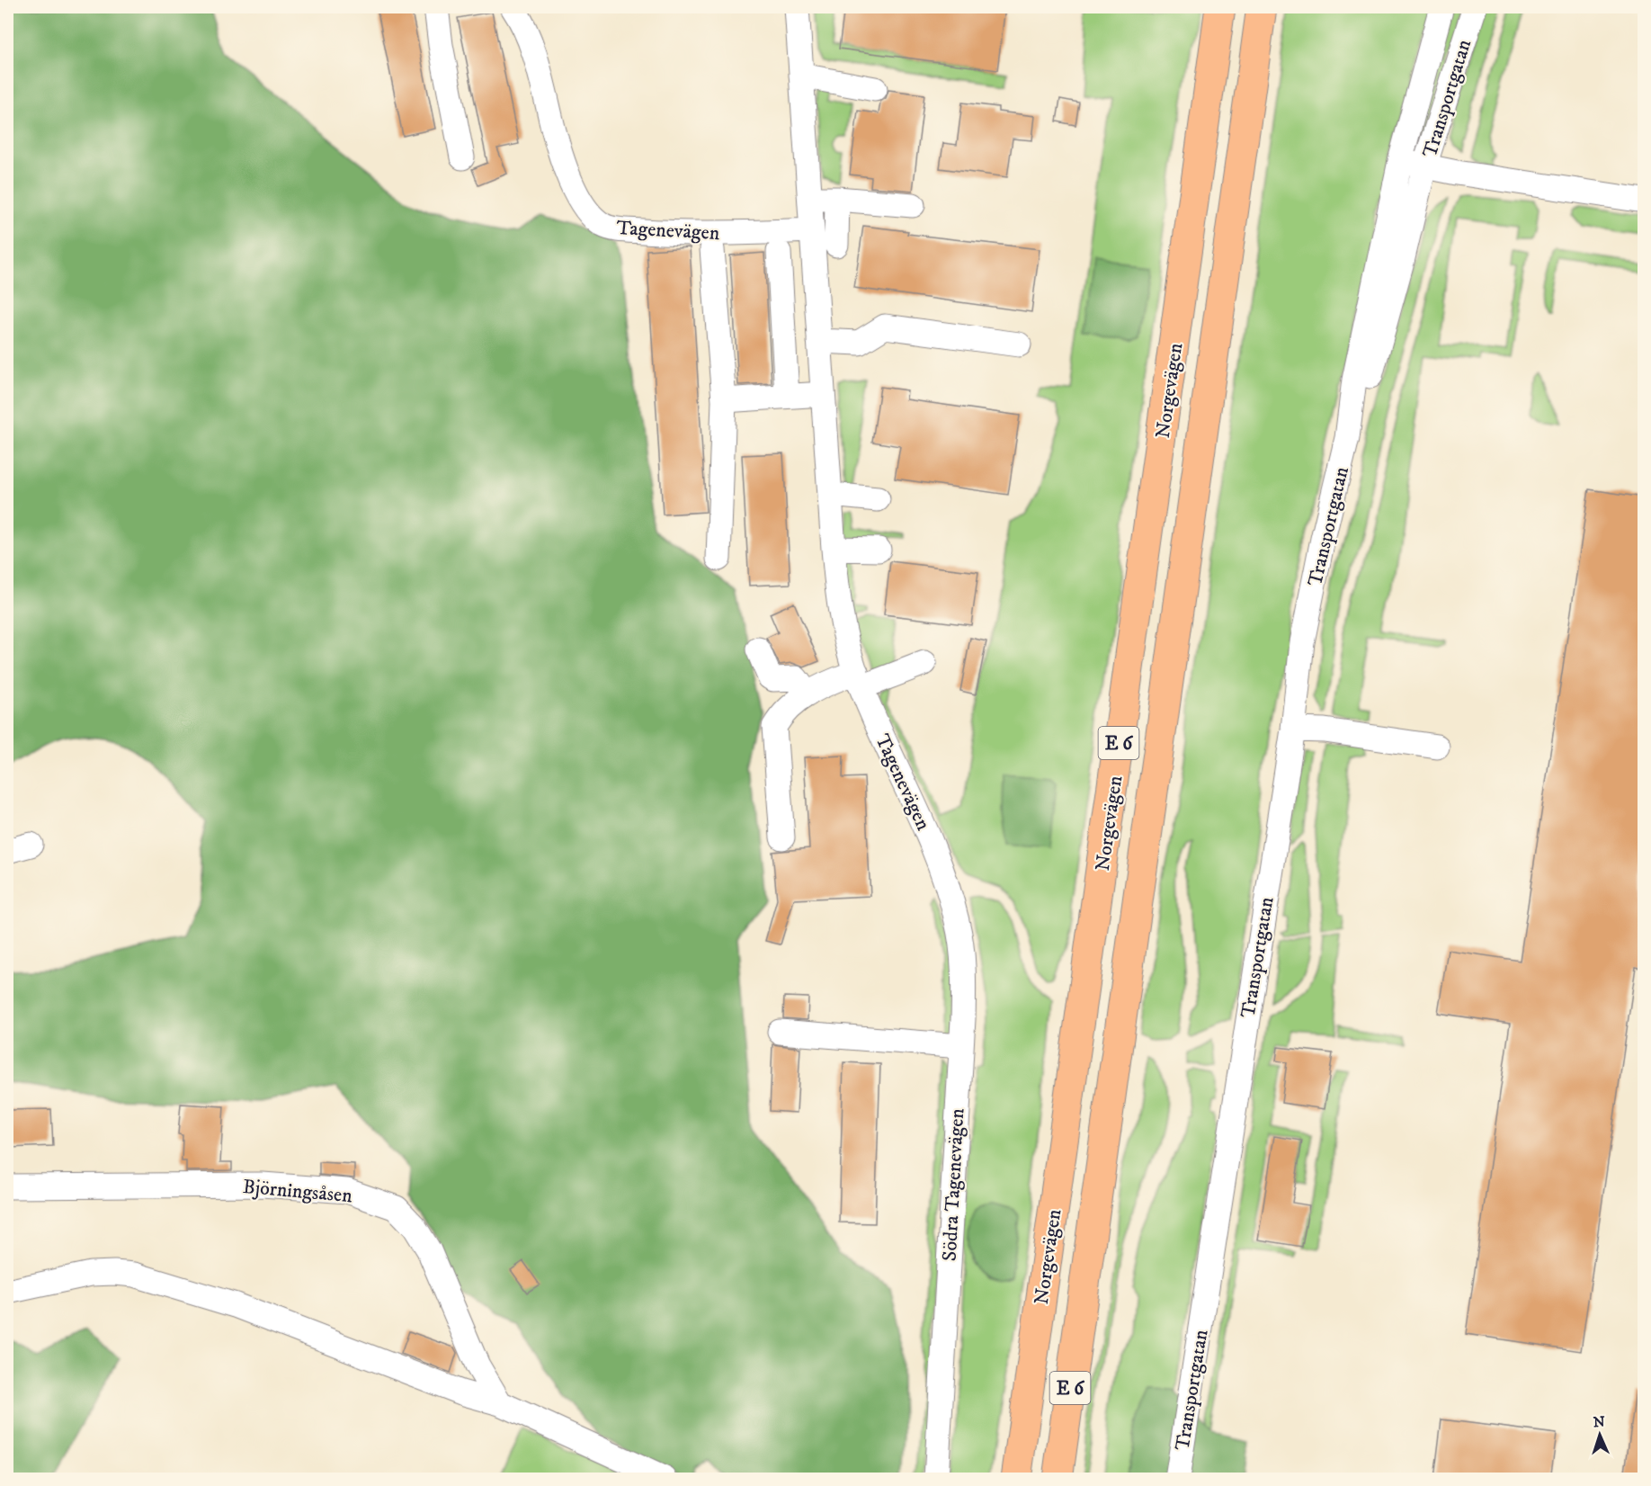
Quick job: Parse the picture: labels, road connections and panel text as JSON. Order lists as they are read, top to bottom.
{
  "streets": {
    "highway": ["Norgevägen", "E 6"],
    "street": [
      "Transportgatan",
      "Tagenevägen",
      "Södra Tagenevägen",
      "Björningsåsen"
    ]
  },
  "crossings": [
    ["Tagenevägen", "Södra Tagenevägen"]
  ],
  "north": "top"
}
